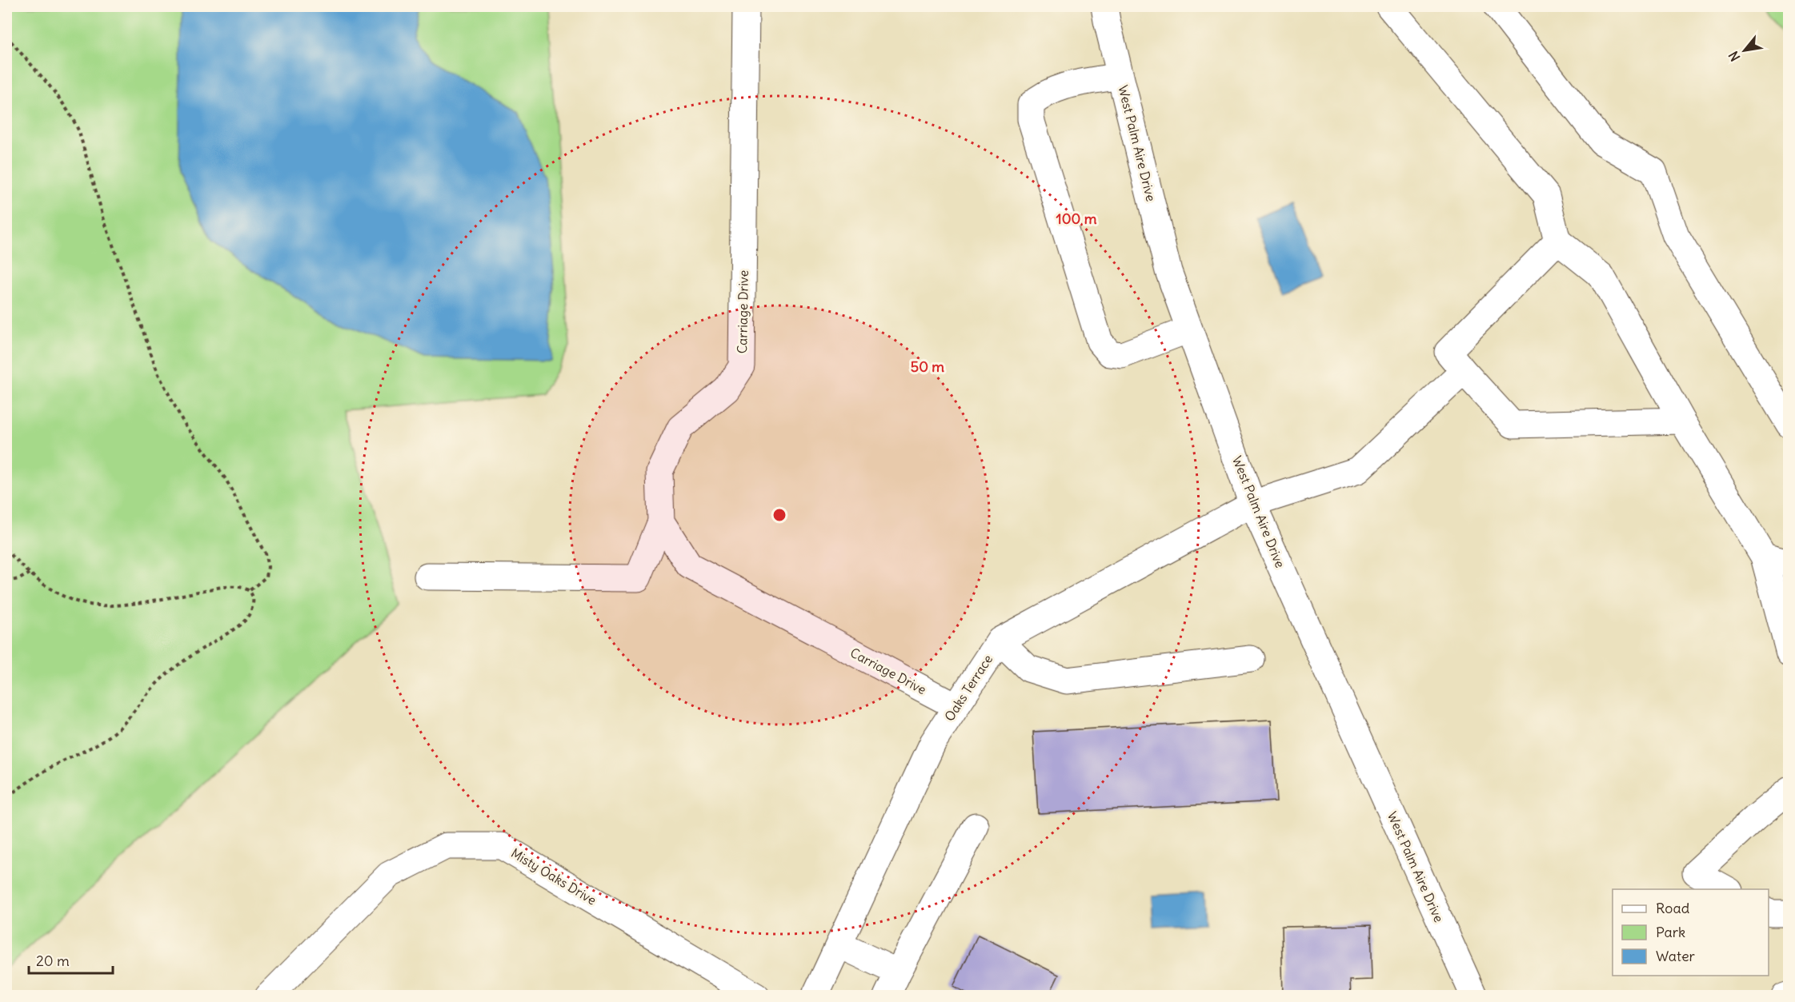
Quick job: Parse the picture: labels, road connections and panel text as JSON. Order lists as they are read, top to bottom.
{
  "streets": {
    "street": [
      "West Palm Aire Drive",
      "Carriage Drive",
      "Oaks Terrace",
      "Misty Oaks Drive"
    ]
  },
  "crossings": [
    ["West Palm Aire Drive", "Oaks Terrace"],
    ["Carriage Drive", "Oaks Terrace"]
  ],
  "legend": ["Road", "Park", "Water"],
  "scale_bar": "20 m",
  "north": "bottom left",
  "rings": ["100 m", "50 m"]
}
